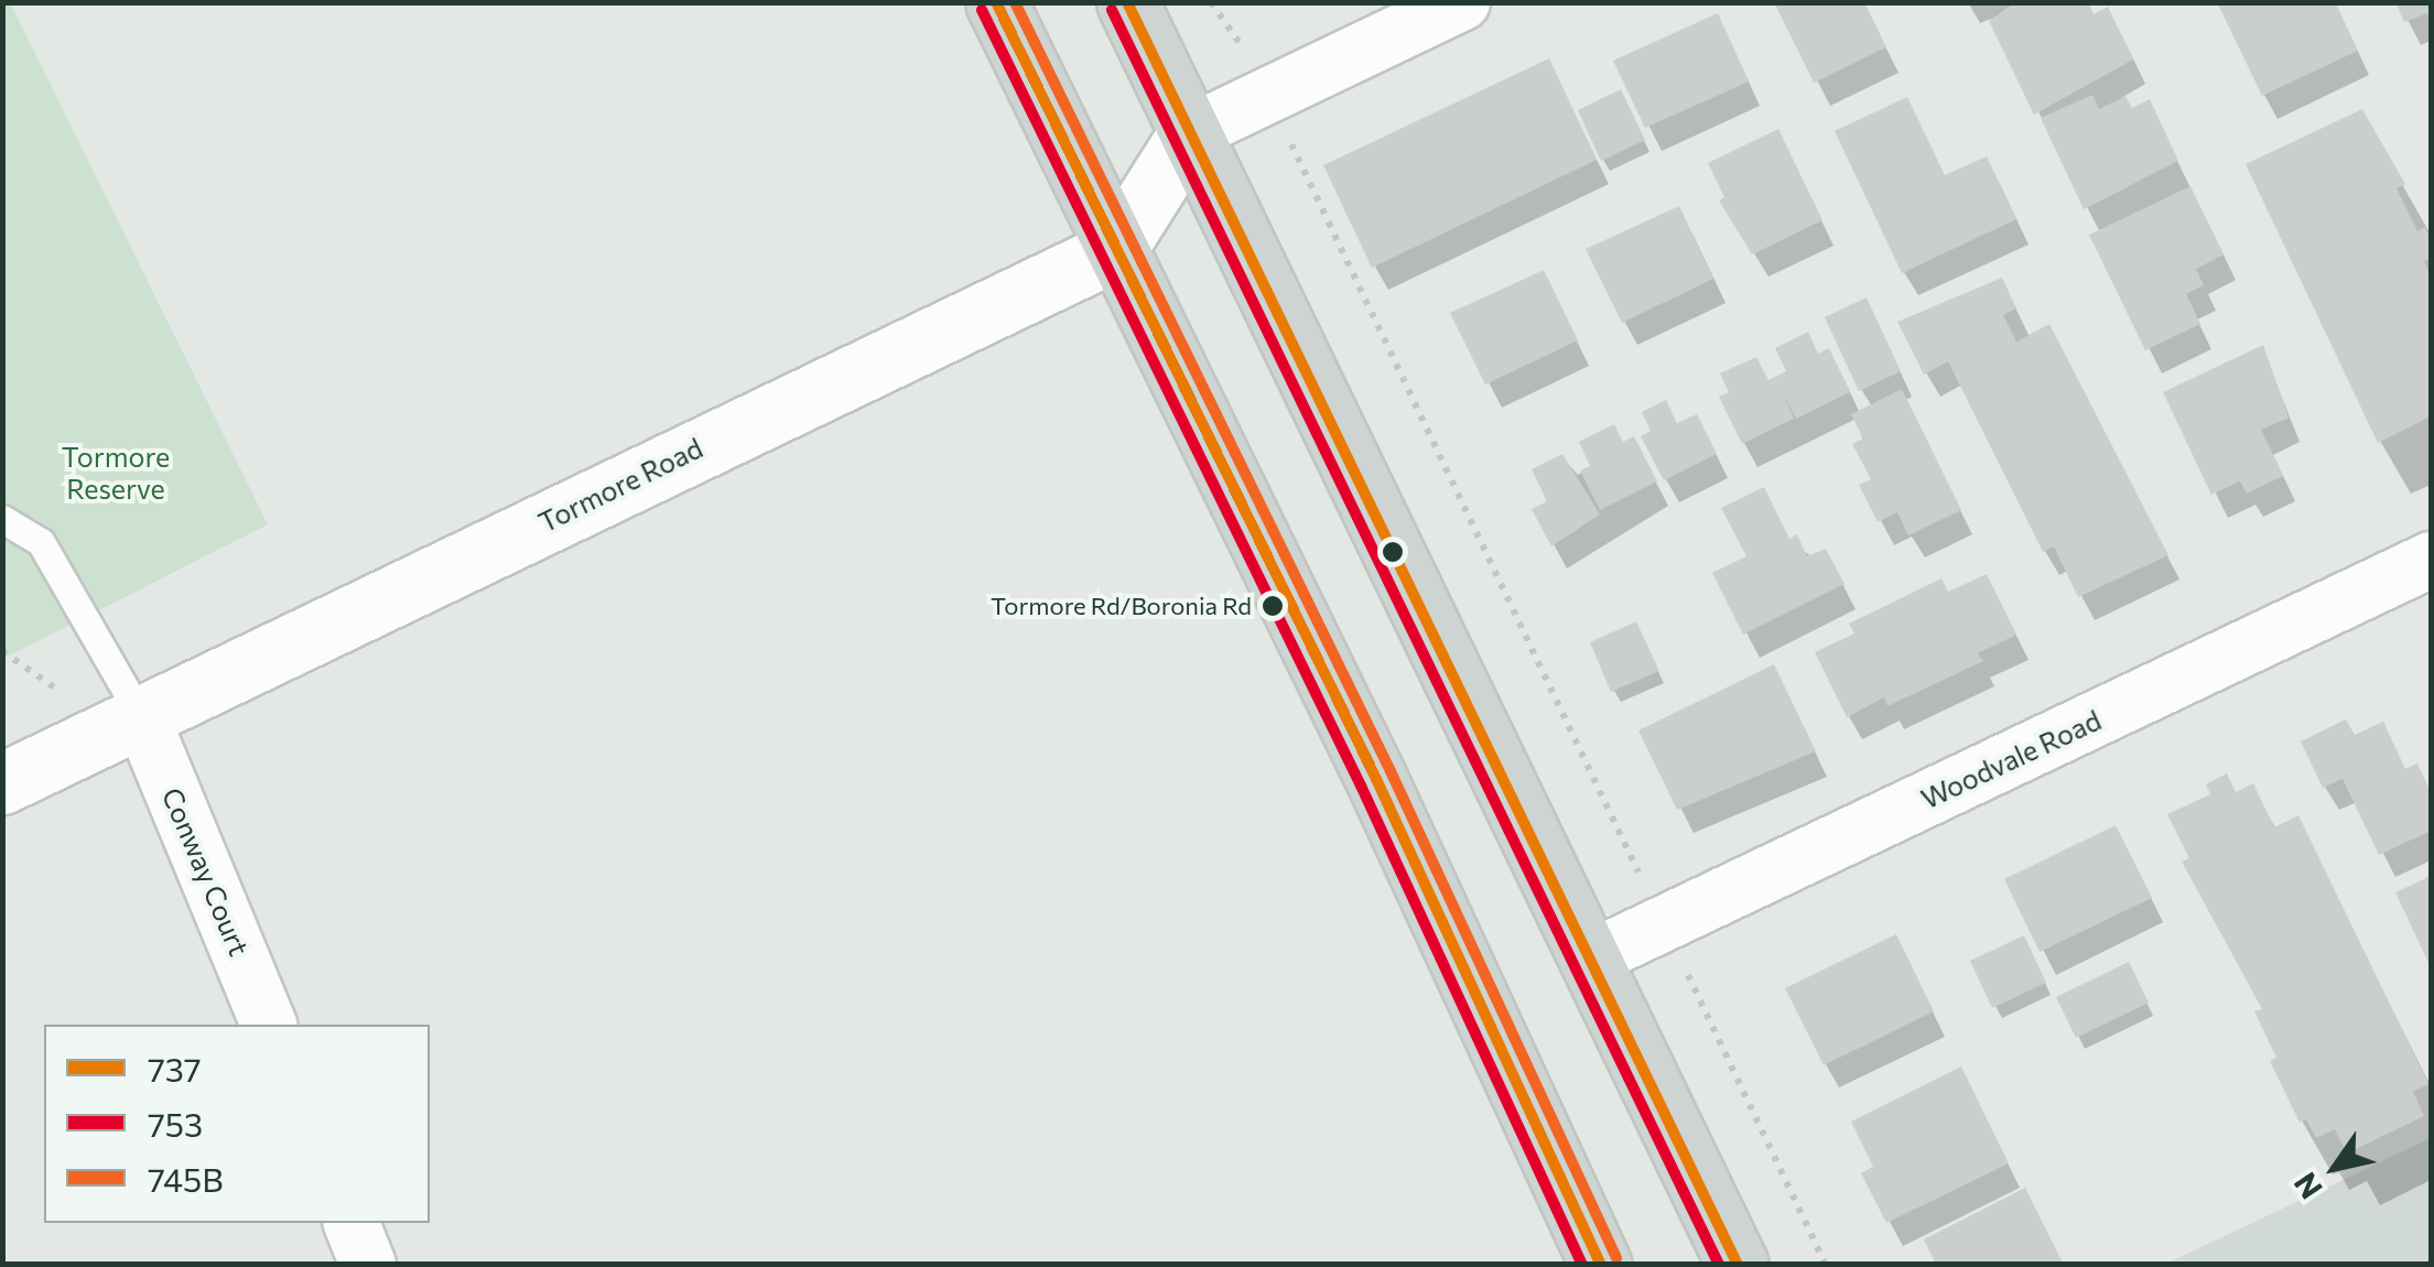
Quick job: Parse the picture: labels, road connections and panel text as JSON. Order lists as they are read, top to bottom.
{
  "streets": {
    "street": ["Tormore Road", "Woodvale Road", "Conway Court"]
  },
  "crossings": [
    ["Tormore Road", "Conway Court"]
  ],
  "parks": ["Tormore Reserve"],
  "places": ["Tormore Rd/Boronia Rd"],
  "lines": ["transit line 737", "transit line 745B", "transit line 753"],
  "legend": ["737", "753", "745B"],
  "north": "bottom left"
}
